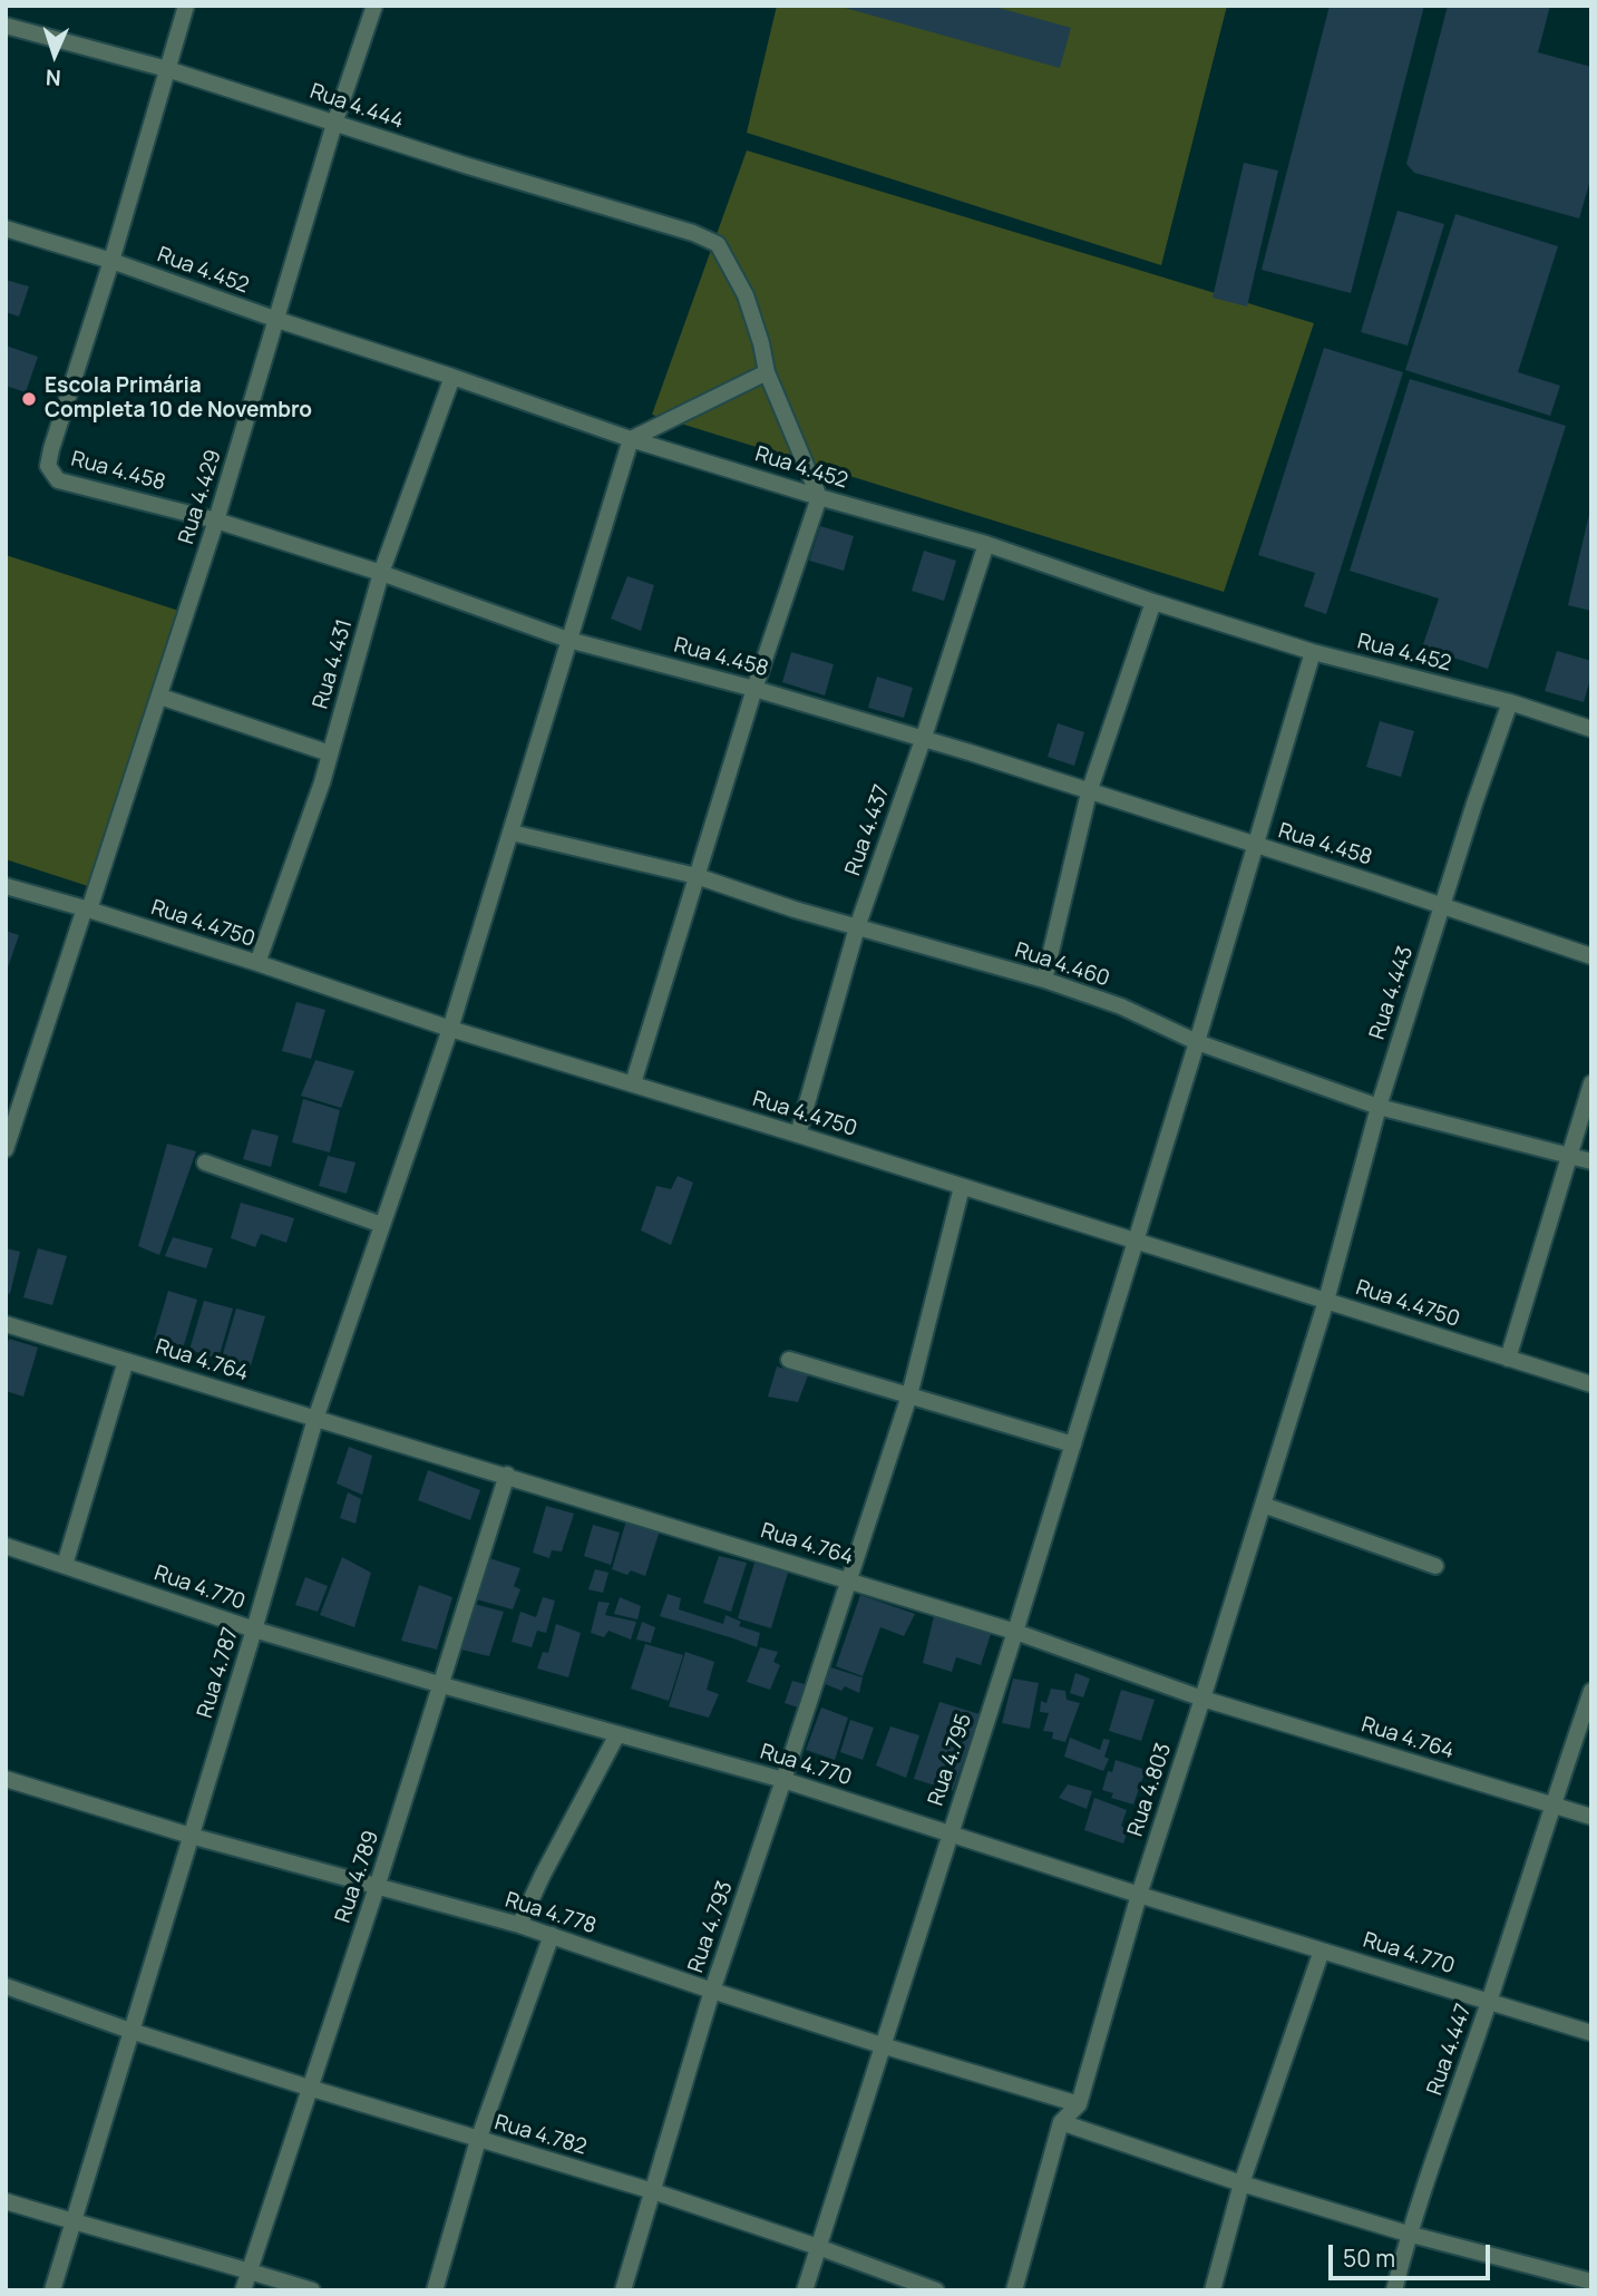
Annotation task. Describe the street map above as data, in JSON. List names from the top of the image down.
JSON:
{
  "streets": {
    "street": [
      "Rua 4.444",
      "Rua 4.452",
      "Rua 4.458",
      "Rua 4.429",
      "Rua 4.431",
      "Rua 4.437",
      "Rua 4.4750",
      "Rua 4.460",
      "Rua 4.443",
      "Rua 4.764",
      "Rua 4.770",
      "Rua 4.787",
      "Rua 4.795",
      "Rua 4.803",
      "Rua 4.789",
      "Rua 4.778",
      "Rua 4.793",
      "Rua 4.447",
      "Rua 4.782"
    ]
  },
  "crossings": [
    ["Rua 4.444", "Rua 4.452"],
    ["Rua 4.444", "Rua 4.429"],
    ["Rua 4.452", "Rua 4.458"],
    ["Rua 4.452", "Rua 4.429"],
    ["Rua 4.452", "Rua 4.431"],
    ["Rua 4.452", "Rua 4.437"],
    ["Rua 4.452", "Rua 4.443"],
    ["Rua 4.452", "Rua 4.787"],
    ["Rua 4.452", "Rua 4.795"],
    ["Rua 4.458", "Rua 4.429"],
    ["Rua 4.458", "Rua 4.431"],
    ["Rua 4.458", "Rua 4.437"],
    ["Rua 4.458", "Rua 4.443"],
    ["Rua 4.458", "Rua 4.787"],
    ["Rua 4.458", "Rua 4.795"],
    ["Rua 4.429", "Rua 4.4750"],
    ["Rua 4.431", "Rua 4.4750"],
    ["Rua 4.437", "Rua 4.4750"],
    ["Rua 4.437", "Rua 4.460"],
    ["Rua 4.4750", "Rua 4.443"],
    ["Rua 4.4750", "Rua 4.787"],
    ["Rua 4.4750", "Rua 4.795"],
    ["Rua 4.4750", "Rua 4.803"],
    ["Rua 4.4750", "Rua 4.793"],
    ["Rua 4.460", "Rua 4.443"],
    ["Rua 4.460", "Rua 4.787"],
    ["Rua 4.460", "Rua 4.795"],
    ["Rua 4.443", "Rua 4.803"],
    ["Rua 4.764", "Rua 4.787"],
    ["Rua 4.764", "Rua 4.795"],
    ["Rua 4.764", "Rua 4.803"],
    ["Rua 4.764", "Rua 4.789"],
    ["Rua 4.764", "Rua 4.793"],
    ["Rua 4.764", "Rua 4.447"],
    ["Rua 4.770", "Rua 4.787"],
    ["Rua 4.770", "Rua 4.795"],
    ["Rua 4.770", "Rua 4.803"],
    ["Rua 4.770", "Rua 4.789"],
    ["Rua 4.770", "Rua 4.793"],
    ["Rua 4.770", "Rua 4.447"],
    ["Rua 4.787", "Rua 4.778"],
    ["Rua 4.787", "Rua 4.782"],
    ["Rua 4.795", "Rua 4.778"],
    ["Rua 4.795", "Rua 4.782"],
    ["Rua 4.803", "Rua 4.778"],
    ["Rua 4.789", "Rua 4.778"],
    ["Rua 4.789", "Rua 4.782"],
    ["Rua 4.778", "Rua 4.793"],
    ["Rua 4.793", "Rua 4.782"]
  ],
  "places": ["Escola Primária Completa 10 de Novembro"],
  "scale_bar": "50 m",
  "north": "bottom"
}
